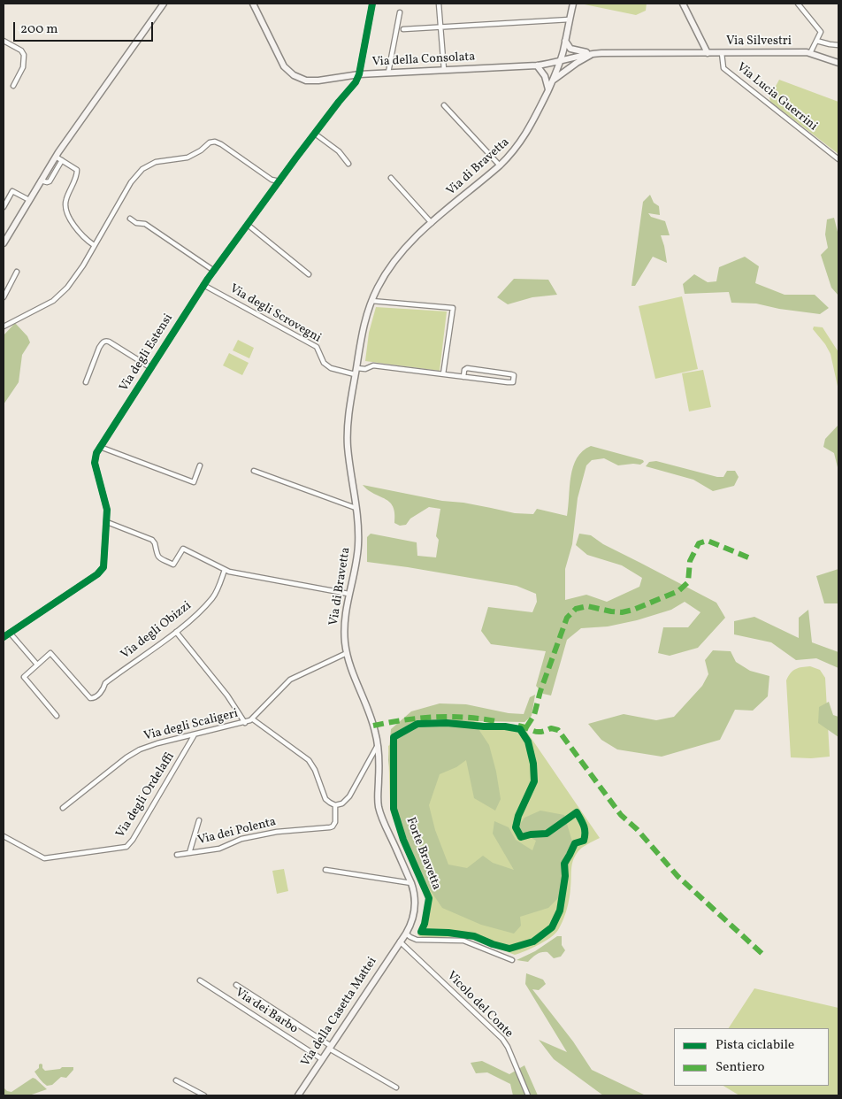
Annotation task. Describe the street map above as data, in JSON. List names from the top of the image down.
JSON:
{
  "streets": {
    "main road": [
      "Via Silvestri",
      "Via della Consolata",
      "Via di Bravetta",
      "Via della Casetta Mattei"
    ],
    "street": [
      "Via Lucia Guerrini",
      "Via degli Scrovegni",
      "Via degli Estensi",
      "Via degli Obizzi",
      "Via degli Scaligeri",
      "Via degli Ordelaffi",
      "Via dei Polenta",
      "Vicolo del Conte",
      "Via dei Barbo"
    ],
    "cycle path": ["Forte Bravetta"]
  },
  "crossings": [
    ["Via Silvestri", "Via Lucia Guerrini"],
    ["Via della Consolata", "Via di Bravetta"],
    ["Via della Consolata", "Via degli Estensi"],
    ["Via di Bravetta", "Via degli Scrovegni"],
    ["Via di Bravetta", "Via degli Scaligeri"],
    ["Via di Bravetta", "Vicolo del Conte"],
    ["Via di Bravetta", "Via della Casetta Mattei"],
    ["Via degli Scrovegni", "Via degli Estensi"],
    ["Via degli Scaligeri", "Via degli Ordelaffi"],
    ["Vicolo del Conte", "Via della Casetta Mattei"],
    ["Via dei Barbo", "Via della Casetta Mattei"]
  ],
  "legend": ["Pista ciclabile", "Sentiero"],
  "scale_bar": "200 m"
}
